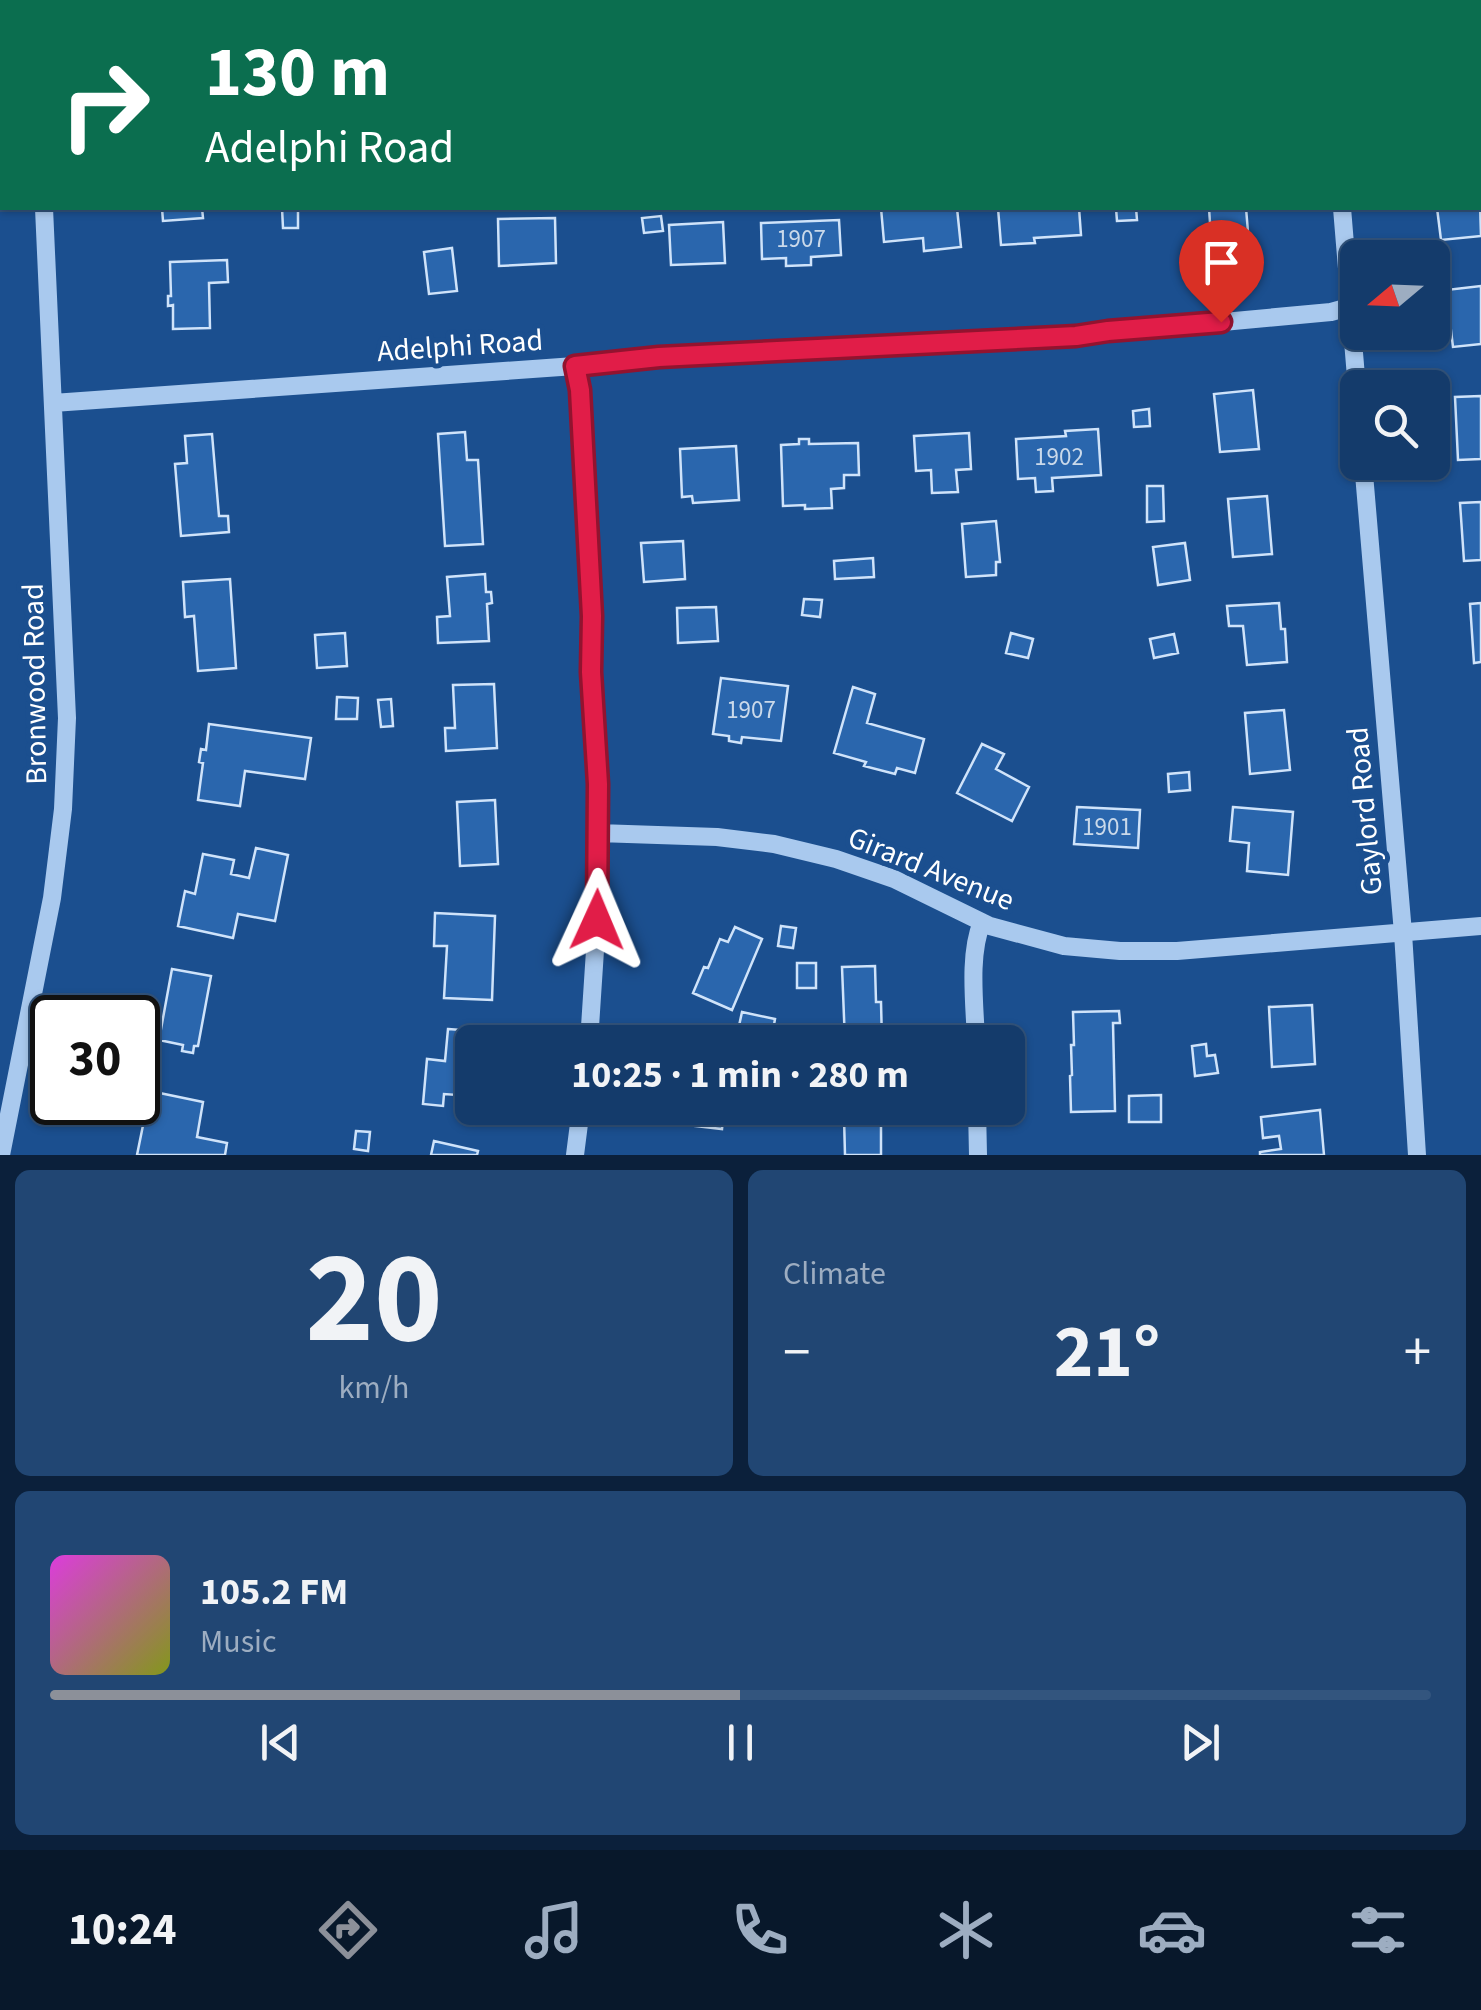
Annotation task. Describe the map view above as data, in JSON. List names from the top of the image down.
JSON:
{
  "streets": {
    "street": [
      "Adelphi Road",
      "Bronwood Road",
      "Gaylord Road",
      "Girard Avenue"
    ]
  },
  "crossings": [
    ["Adelphi Road", "Bronwood Road"],
    ["Gaylord Road", "Girard Avenue"]
  ],
  "house_numbers": [
    "1907",
    "1902",
    "1907",
    "1901"
  ],
  "north": "left",
  "page": {
    "turn": ["130 m", "Adelphi Road"],
    "limit": "30",
    "trip": "10:25 · 1 min · 280 m",
    "tile": [
      ["20", "km/h"],
      "Climate"
    ],
    "heat": ["−", "21°", "+"],
    "song": ["105.2 FM", "Music"],
    "tabs": "10:24"
  }
}
